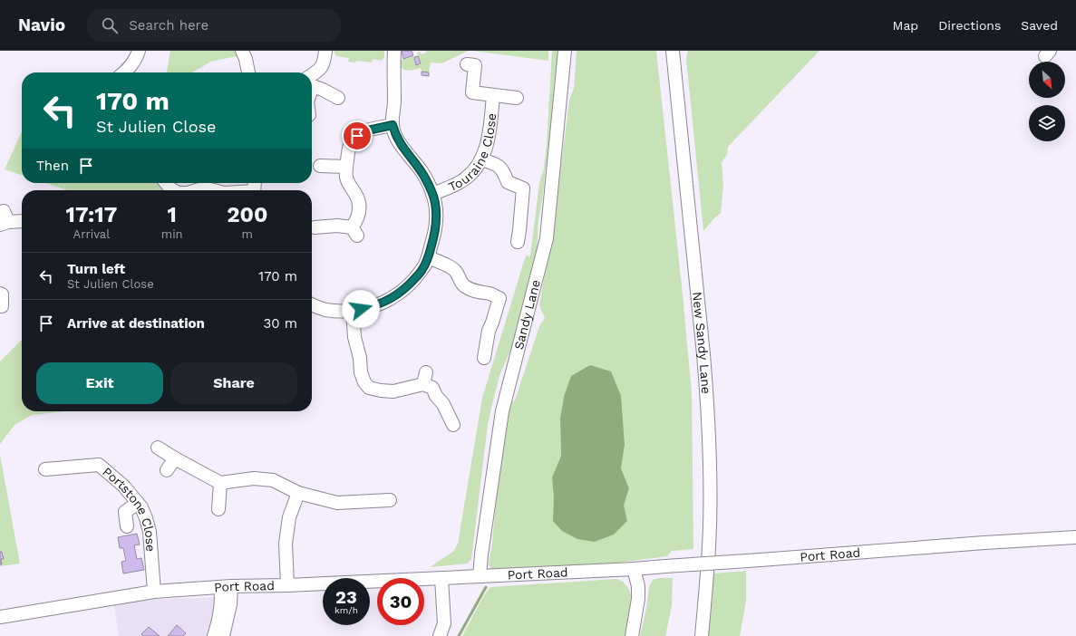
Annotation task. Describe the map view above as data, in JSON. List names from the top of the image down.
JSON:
{
  "streets": {
    "street": [
      "Touraine Close",
      "Sandy Lane",
      "New Sandy Lane",
      "Portstone Close",
      "Port Road"
    ]
  },
  "crossings": [
    ["Sandy Lane", "Port Road"],
    ["Portstone Close", "Port Road"]
  ],
  "north": "bottom right",
  "page": {
    "header": "Navio",
    "search": "Search here",
    "nav": ["Map", "Directions", "Saved"],
    "turn": ["170 m", "St Julien Close"],
    "then": "Then",
    "eta": [
      "17:17",
      "Arrival",
      "1",
      "min",
      "200",
      "m"
    ],
    "list": [
      {
        "name": "Turn left",
        "note": "St Julien Close",
        "value": "170 m"
      },
      {
        "name": "Arrive at destination",
        "value": "30 m"
      }
    ],
    "buttons": ["Exit", "Share"],
    "speed": "23 km/h",
    "limit": "30"
  }
}
